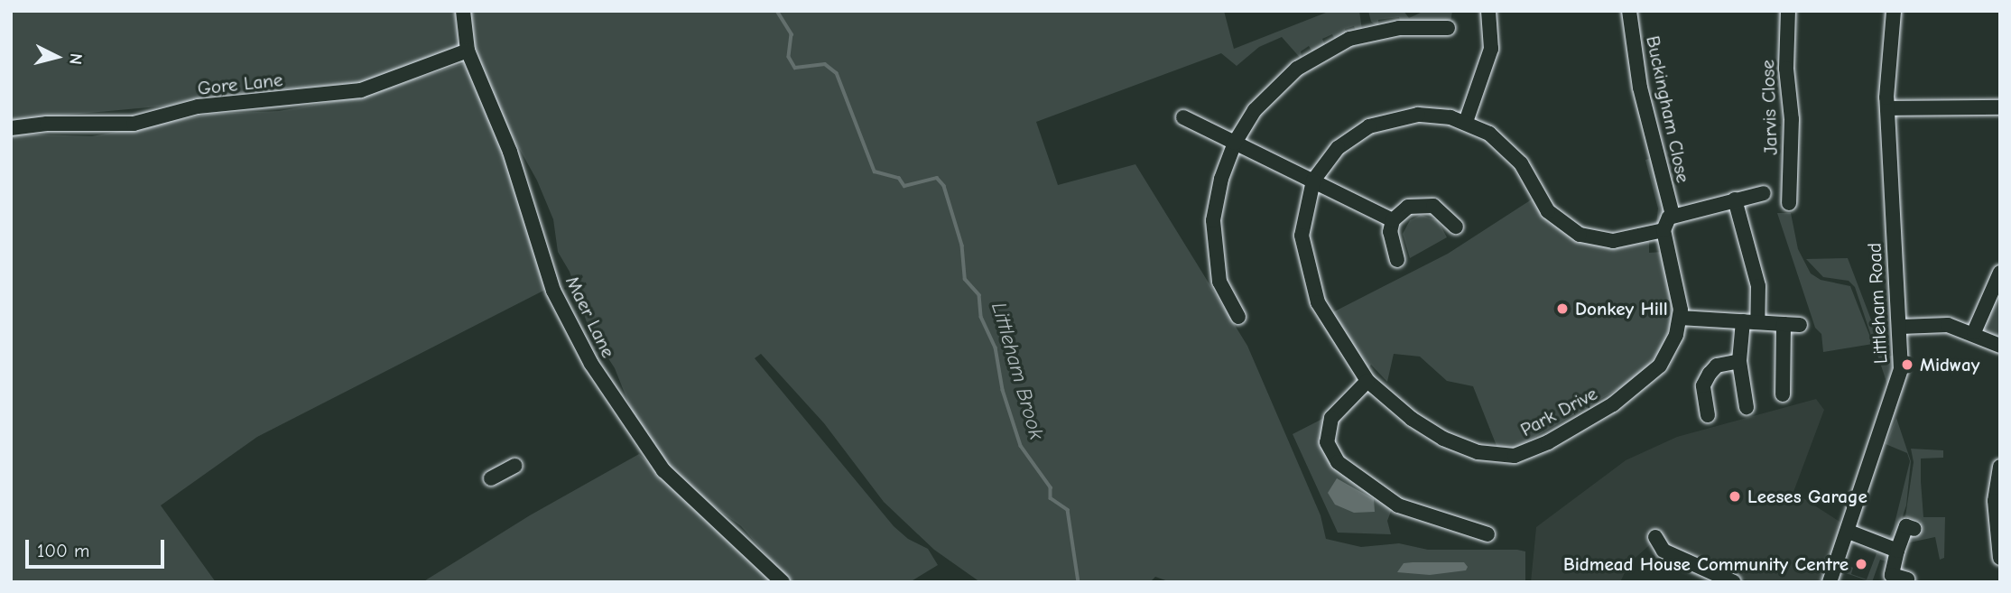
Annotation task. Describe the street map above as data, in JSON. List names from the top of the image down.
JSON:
{
  "streets": {
    "street": [
      "Gore Lane",
      "Jarvis Close",
      "Buckingham Close",
      "Littleham Road",
      "Maer Lane",
      "Park Drive"
    ]
  },
  "crossings": [
    ["Gore Lane", "Maer Lane"]
  ],
  "water": ["Littleham Brook"],
  "places": [
    "Donkey Hill",
    "Midway",
    "Leeses Garage",
    "Bidmead House Community Centre"
  ],
  "scale_bar": "100 m",
  "north": "right"
}
